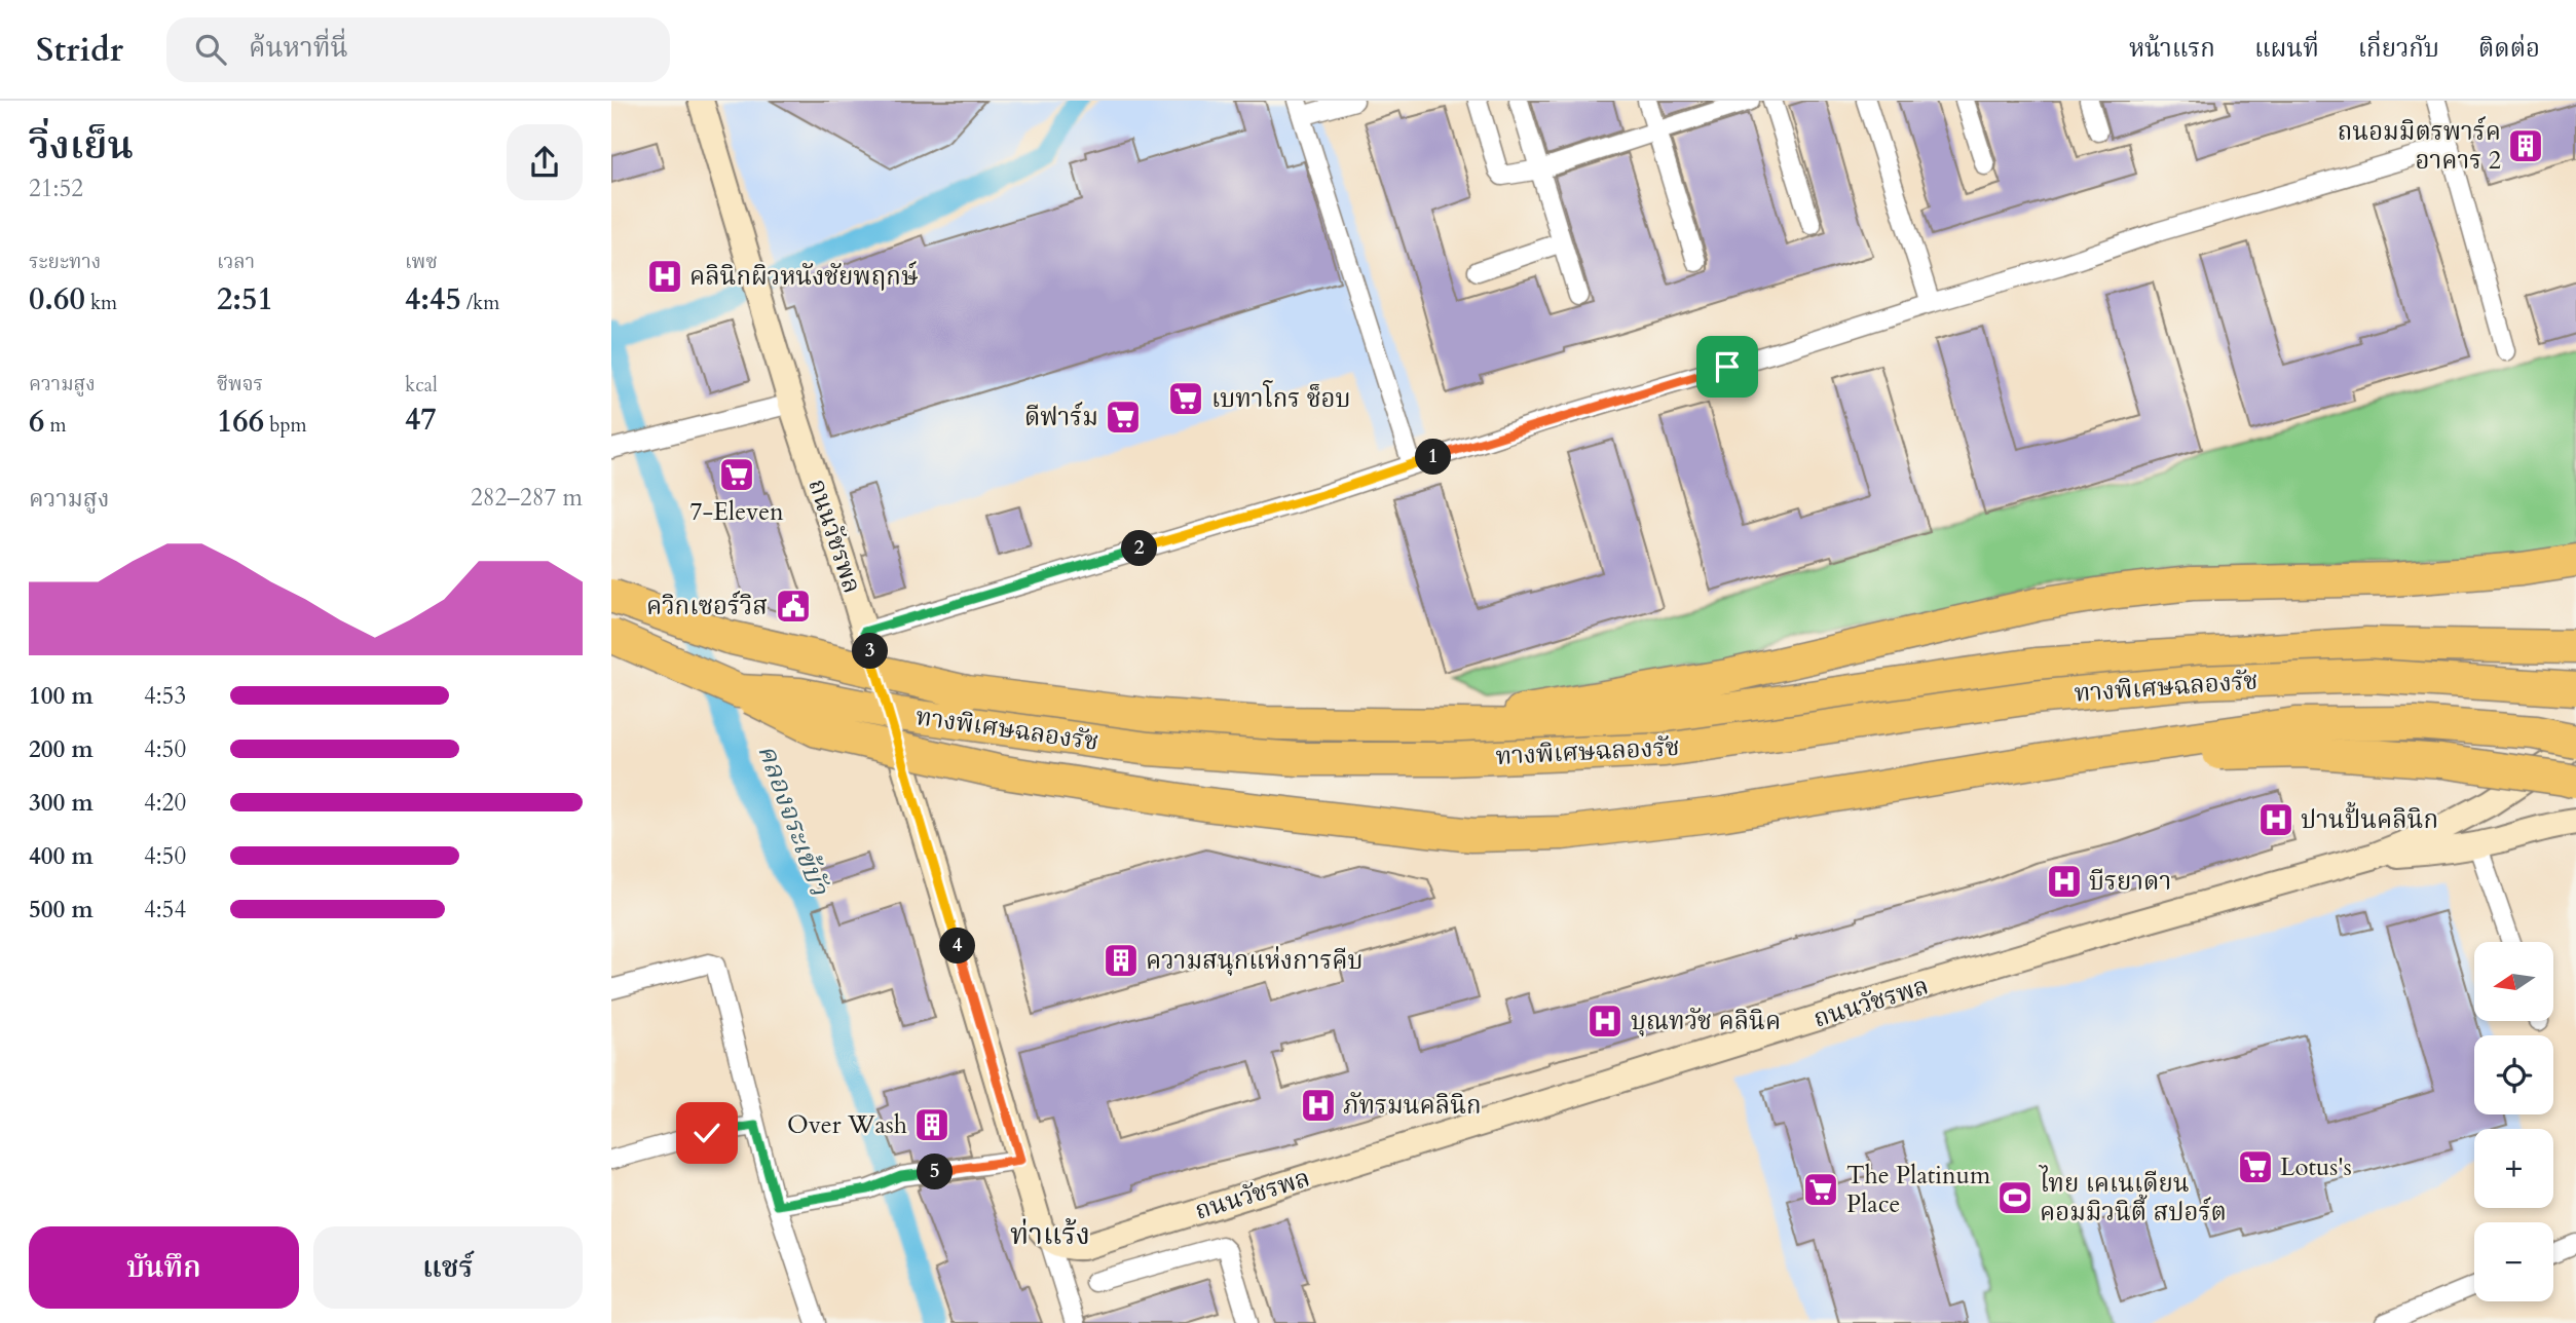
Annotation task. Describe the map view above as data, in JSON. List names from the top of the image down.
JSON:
{
  "streets": {
    "highway": ["ทางพิเศษฉลองรัช"],
    "main road": ["ถนนวัชรพล"]
  },
  "districts": ["ท่าแร้ง"],
  "water": ["คลองจระเข้บัว"],
  "places": {
    "building": ["ถนอมมิตรพาร์ค อาคาร 2", "ความสนุกแห่งการคีบ", "Over Wash"],
    "hospital": [
      "คลินิกผิวหนังชัยพฤกษ์",
      "ปานปั้นคลินิก",
      "บีรยาดา",
      "บุณทวัช คลินิค",
      "ภัทรมนคลินิก"
    ],
    "supermarket": [
      "เบทาโกร ช็อบ",
      "ดีฟาร์ม",
      "7-Eleven",
      "Lotus's",
      "The Platinum Place"
    ],
    "public building": ["ควิกเซอร์วิส"],
    "sports": ["ไทย เคเนเดียน คอมมิวนิตี้ สปอร์ต"]
  },
  "north": "left",
  "page": {
    "header": "Stridr",
    "search": "ค้นหาที่นี่",
    "nav": [
      "หน้าแรก",
      "แผนที่",
      "เกี่ยวกับ",
      "ติดต่อ"
    ],
    "heading": ["วิ่งเย็น", "21:52"],
    "stats": [
      ["ระยะทาง", "0.60 km"],
      ["เวลา", "2:51"],
      ["เพซ", "4:45 /km"],
      ["ความสูง", "6 m"],
      ["ชีพจร", "166 bpm"],
      ["kcal", "47"]
    ],
    "pins": [
      "1",
      "2",
      "3",
      "4",
      "5"
    ],
    "chart": ["ความสูง", "282–287 m"],
    "list": [
      {
        "name": "100 m",
        "note": "4:53"
      },
      {
        "name": "200 m",
        "note": "4:50"
      },
      {
        "name": "300 m",
        "note": "4:20"
      },
      {
        "name": "400 m",
        "note": "4:50"
      },
      {
        "name": "500 m",
        "note": "4:54"
      }
    ],
    "map_buttons": ["+", "−"],
    "buttons": ["บันทึก", "แชร์"]
  }
}
